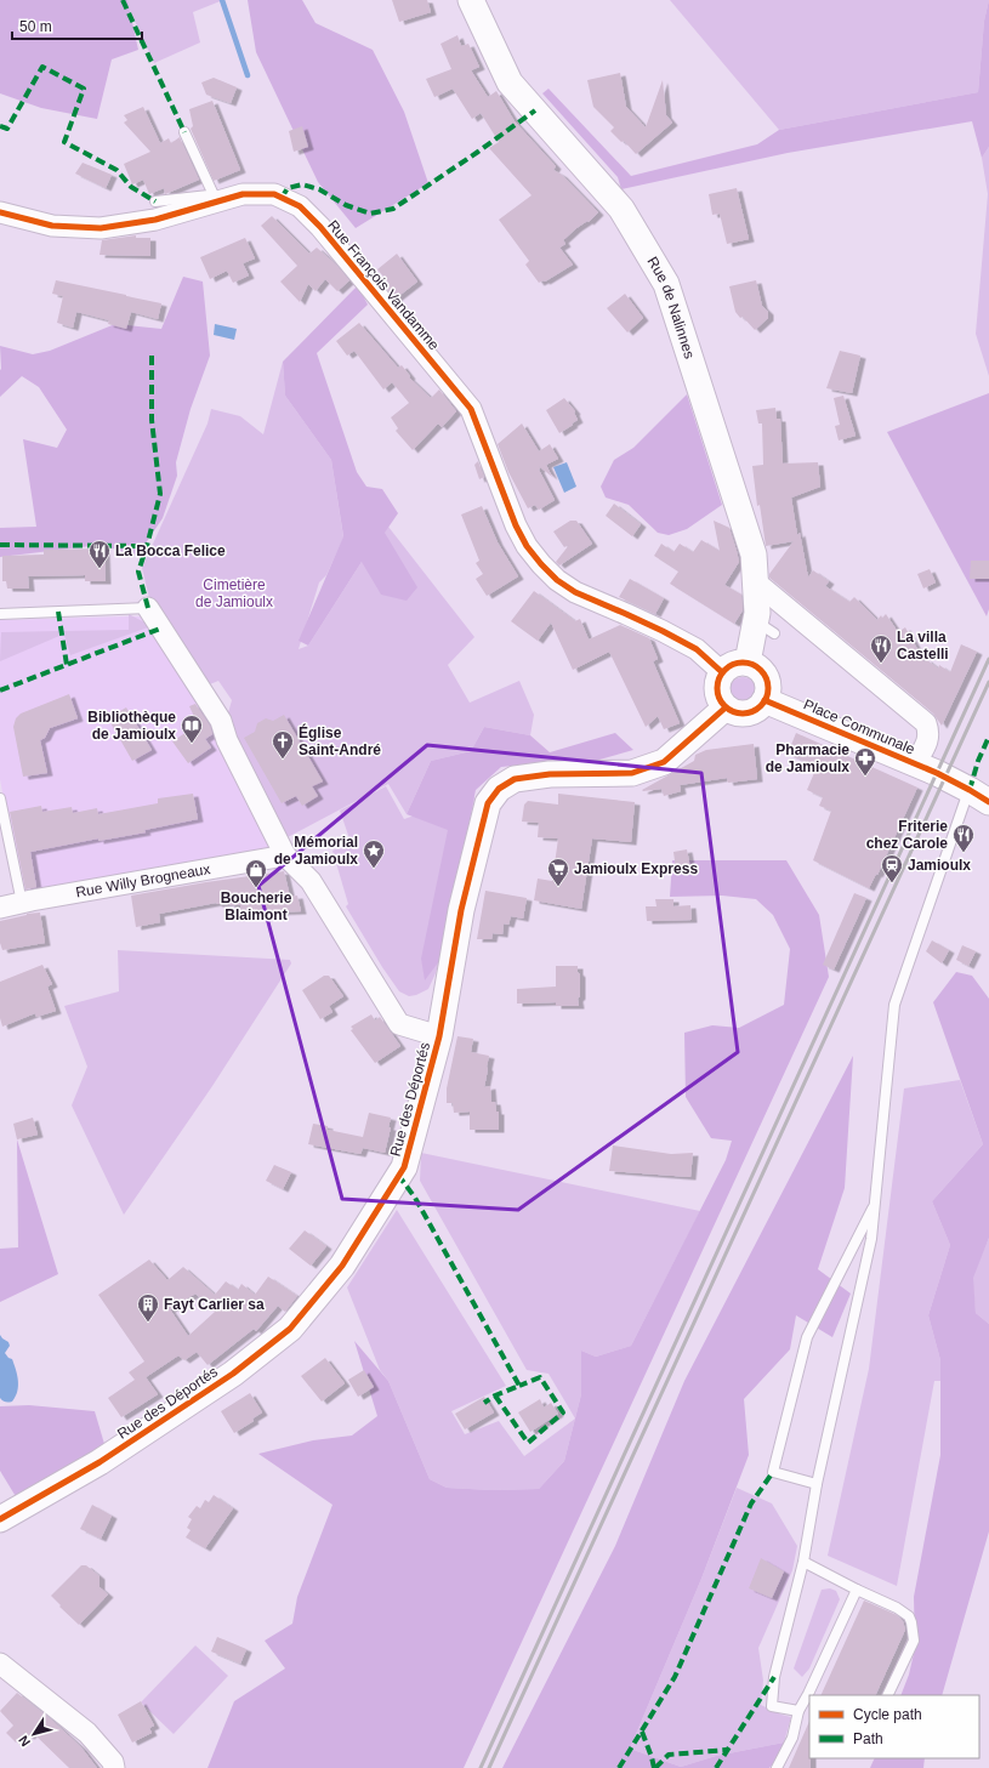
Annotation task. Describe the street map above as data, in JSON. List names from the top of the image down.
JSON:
{
  "streets": {
    "street": [
      "Rue François Vandamme",
      "Rue de Nalinnes",
      "Place Communale",
      "Rue Willy Brogneaux",
      "Rue des Déportés"
    ]
  },
  "crossings": [
    ["Rue François Vandamme", "Rue de Nalinnes"],
    ["Rue François Vandamme", "Place Communale"],
    ["Rue François Vandamme", "Rue des Déportés"],
    ["Rue de Nalinnes", "Place Communale"],
    ["Rue de Nalinnes", "Rue des Déportés"],
    ["Place Communale", "Rue des Déportés"]
  ],
  "parks": ["Cimetière de Jamioulx"],
  "places": {
    "restaurant": ["La Bocca Felice", "La villa Castelli", "Friterie chez Carole"],
    "library": ["Bibliothèque de Jamioulx"],
    "church": ["Église Saint-André"],
    "pharmacy": ["Pharmacie de Jamioulx"],
    "place": ["Mémorial de Jamioulx"],
    "station": ["Jamioulx"],
    "supermarket": ["Jamioulx Express"],
    "shop": ["Boucherie Blaimont"],
    "building": ["Fayt Carlier sa"]
  },
  "legend": ["Cycle path", "Path"],
  "scale_bar": "50 m",
  "north": "bottom left"
}
